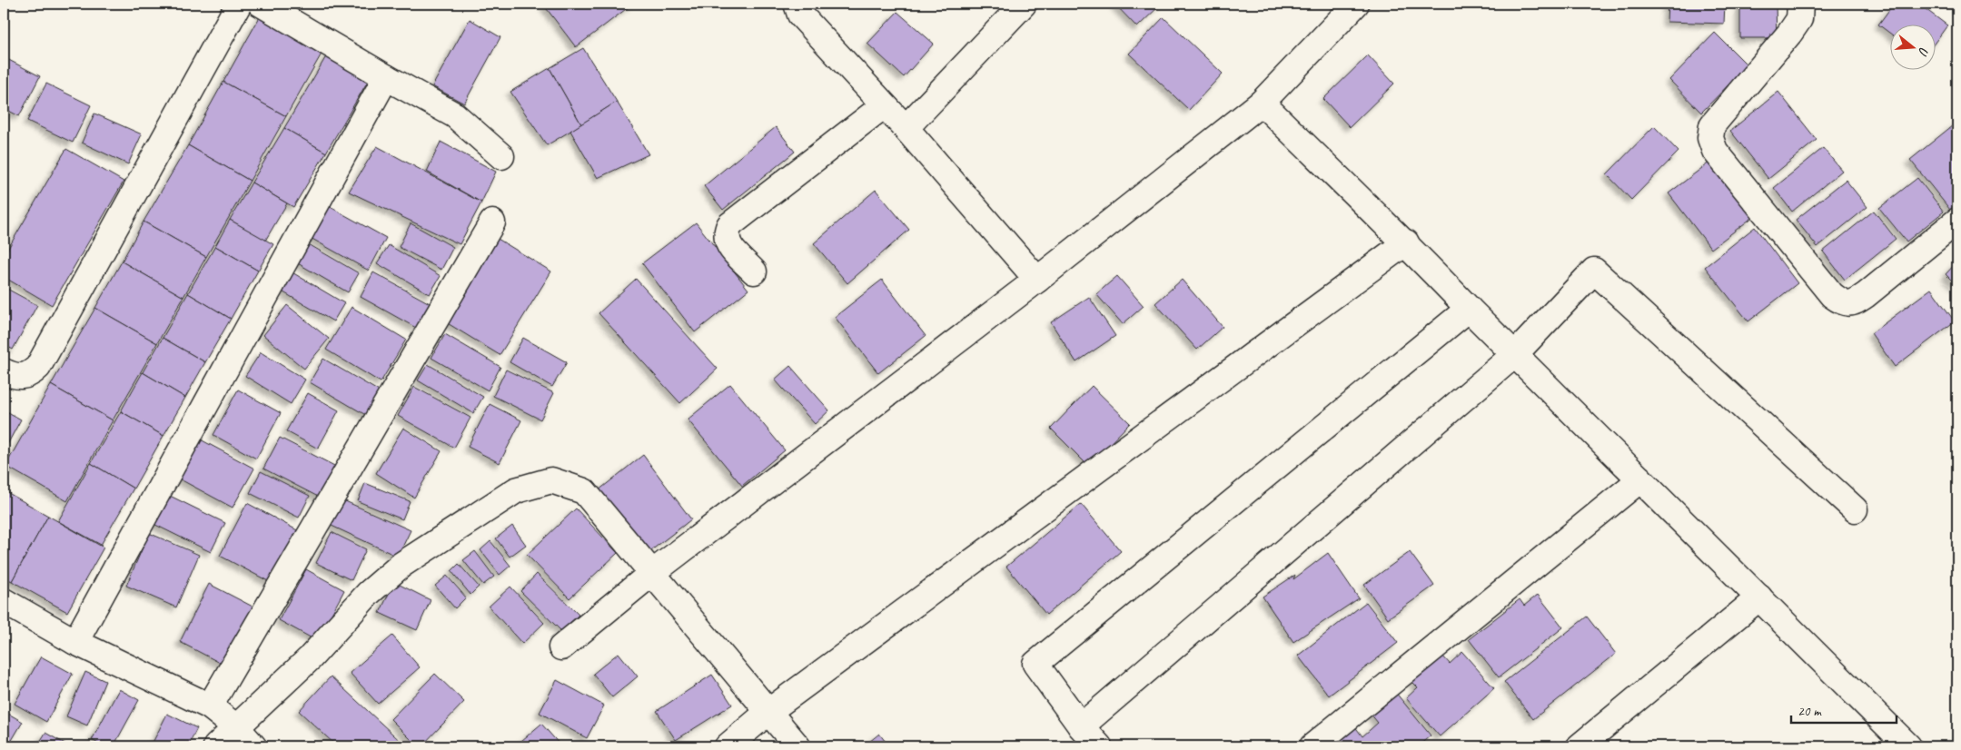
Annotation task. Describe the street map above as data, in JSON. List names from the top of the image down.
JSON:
{
  "scale_bar": "20 m",
  "north": "right"
}
